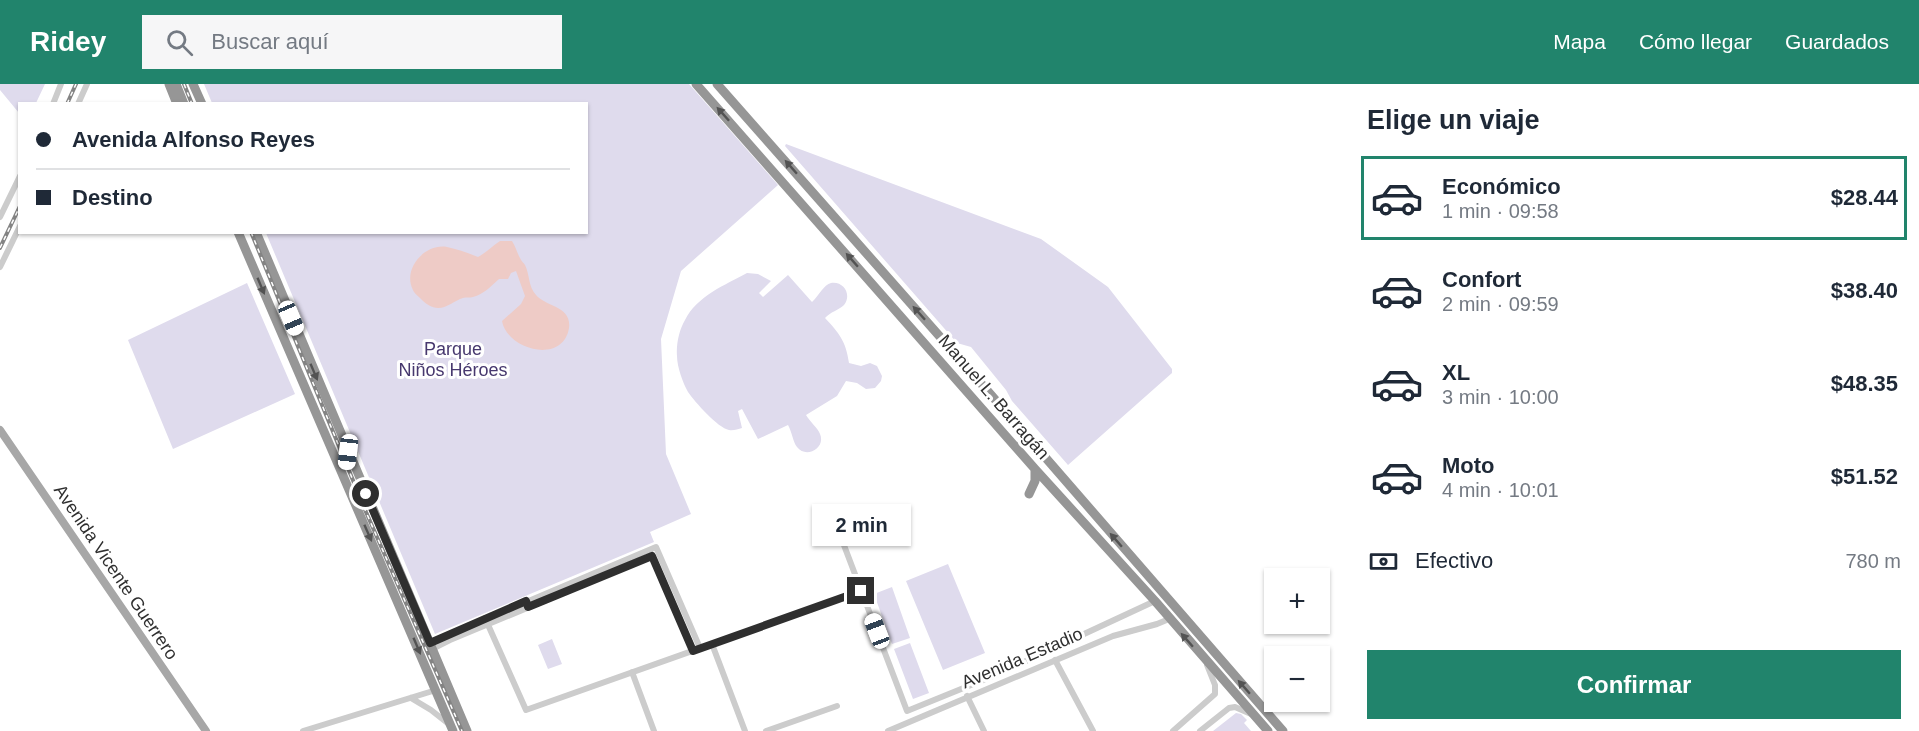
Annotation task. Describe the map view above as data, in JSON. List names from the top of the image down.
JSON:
{
  "streets": {
    "highway": ["Manuel L. Barragán"],
    "main road": ["Avenida Vicente Guerrero"],
    "street": ["Avenida Estadio"]
  },
  "crossings": [
    ["Manuel L. Barragán", "Avenida Estadio"]
  ],
  "parks": ["Parque Niños Héroes"],
  "page": {
    "header": "Ridey",
    "search": "Buscar aquí",
    "nav": ["Mapa", "Cómo llegar", "Guardados"],
    "heading": "Elige un viaje",
    "banner": ["Avenida Alfonso Reyes", "Destino"],
    "list": [
      {
        "name": "Económico",
        "note": "1 min · 09:58",
        "value": "$28.44"
      },
      {
        "name": "Confort",
        "note": "2 min · 09:59",
        "value": "$38.40"
      },
      {
        "name": "XL",
        "note": "3 min · 10:00",
        "value": "$48.35"
      },
      {
        "name": "Moto",
        "note": "4 min · 10:01",
        "value": "$51.52"
      }
    ],
    "bubble": "2 min",
    "pay": ["Efectivo", "780 m"],
    "map_buttons": ["+", "−"],
    "buttons": "Confirmar"
  }
}
